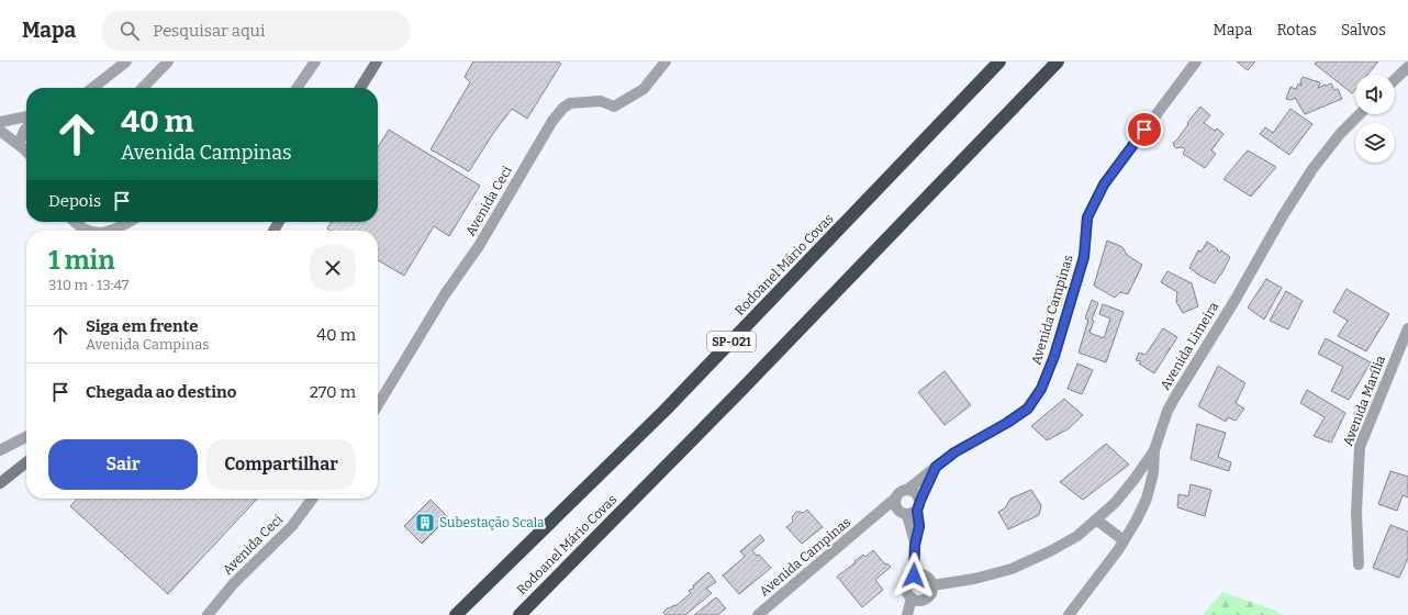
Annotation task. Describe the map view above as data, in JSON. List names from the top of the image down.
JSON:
{
  "streets": {
    "highway": ["Rodoanel Mário Covas", "SP-021"],
    "street": [
      "Avenida Ceci",
      "Avenida Campinas",
      "Avenida Limeira",
      "Avenida Marília"
    ]
  },
  "places": {
    "building": ["Subestação Scala"]
  },
  "page": {
    "header": "Mapa",
    "search": "Pesquisar aqui",
    "nav": ["Mapa", "Rotas", "Salvos"],
    "turn": ["40 m", "Avenida Campinas"],
    "then": "Depois",
    "heading": ["1 min", "310 m · 13:47"],
    "list": [
      {
        "name": "Siga em frente",
        "note": "Avenida Campinas",
        "value": "40 m"
      },
      {
        "name": "Chegada ao destino",
        "value": "270 m"
      }
    ],
    "buttons": ["Sair", "Compartilhar"]
  }
}
